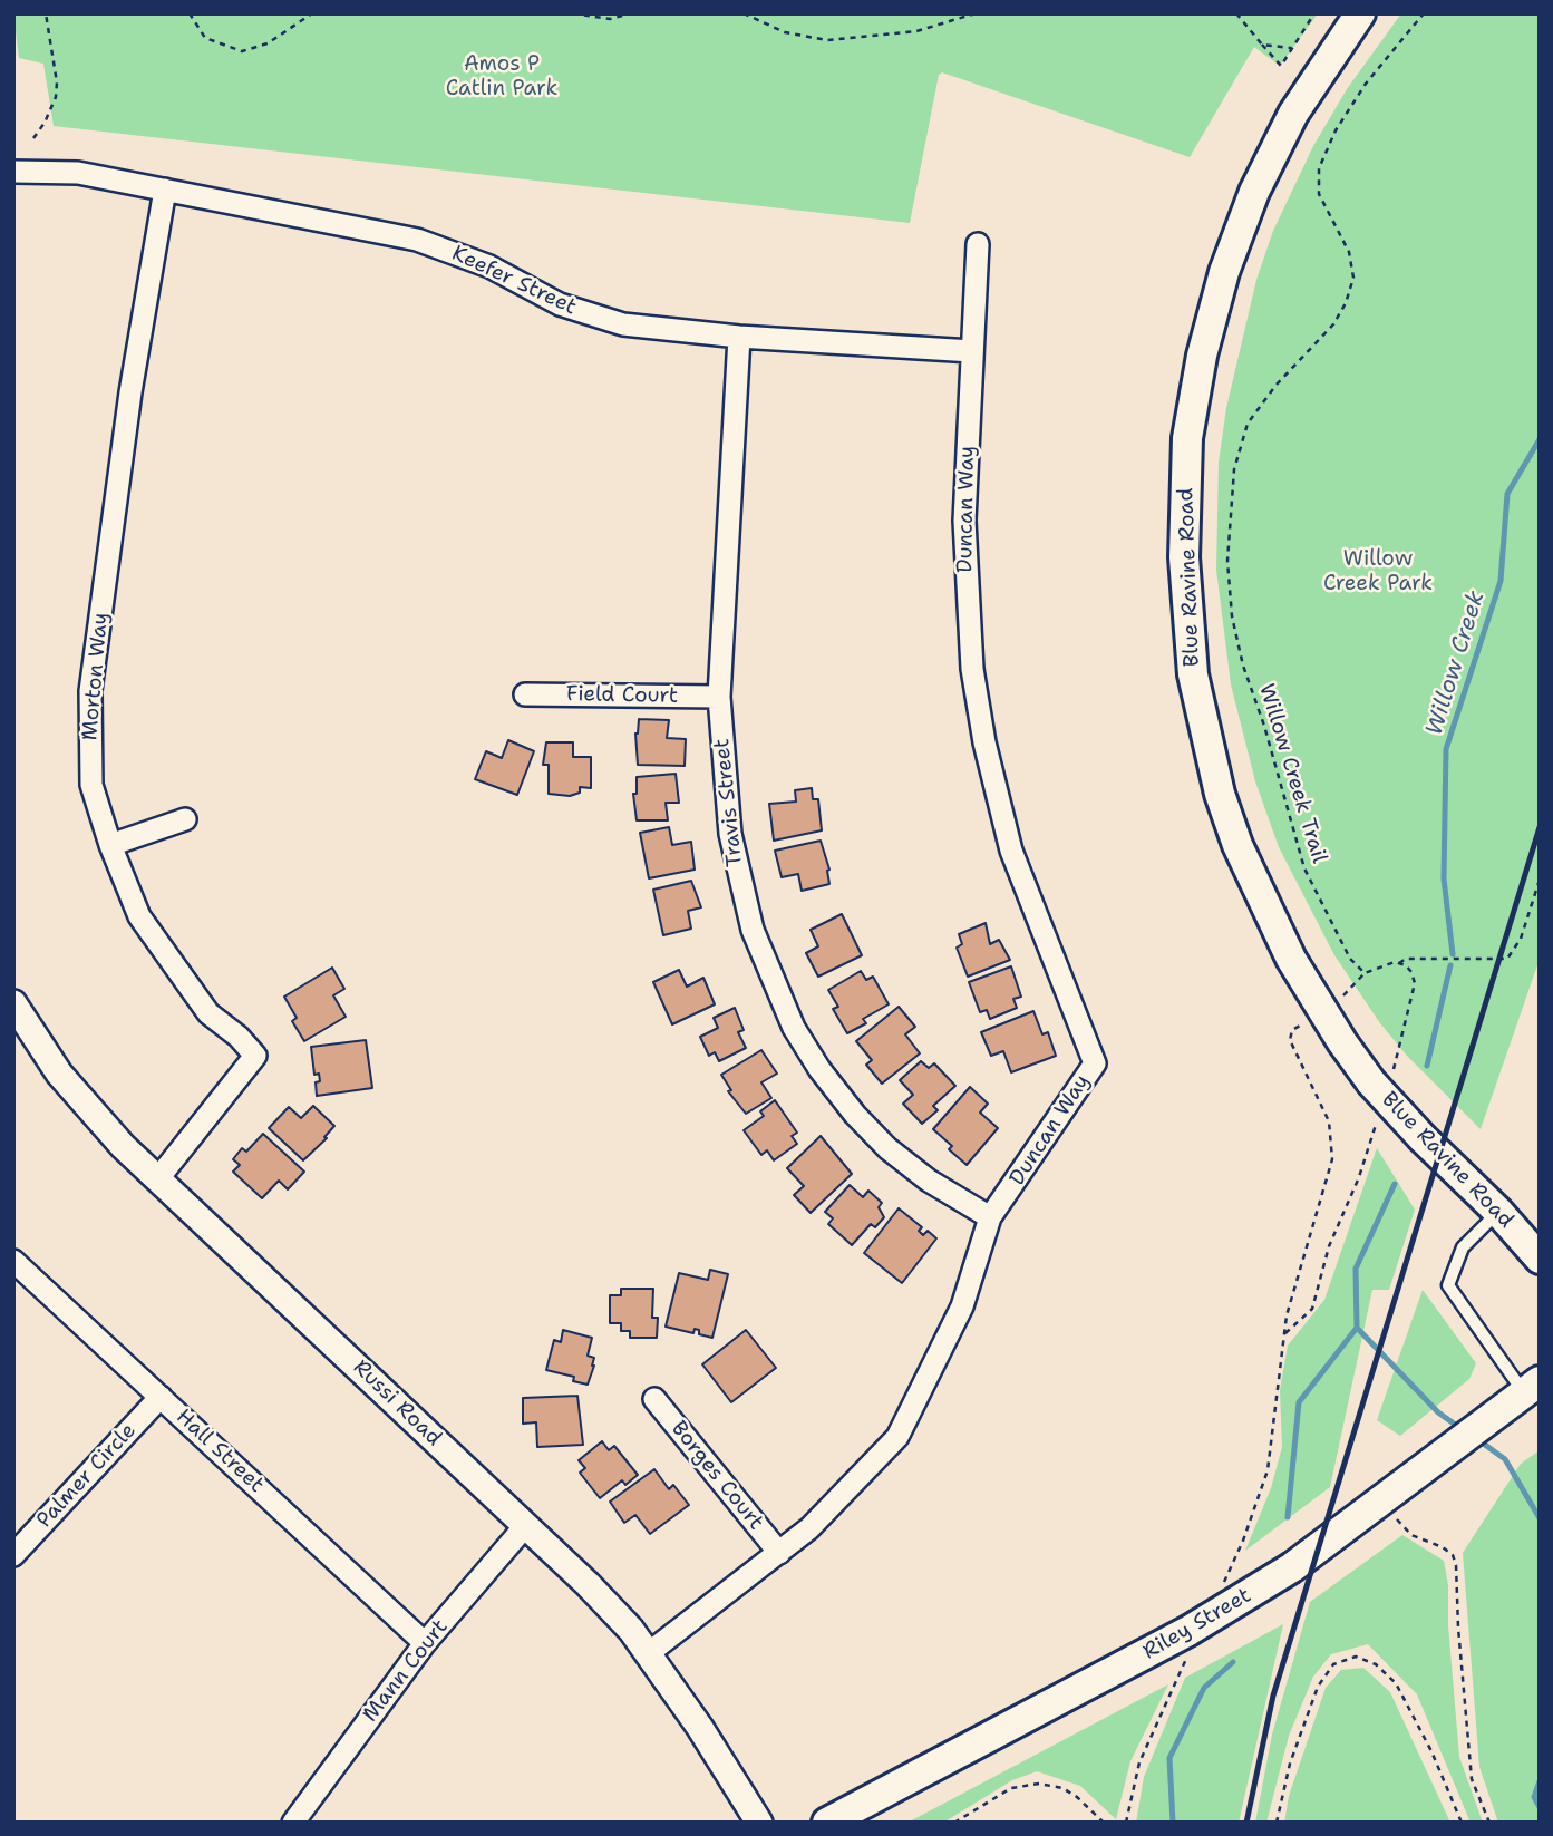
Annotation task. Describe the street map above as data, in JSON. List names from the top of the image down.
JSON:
{
  "streets": {
    "main road": ["Blue Ravine Road", "Riley Street"],
    "street": [
      "Keefer Street",
      "Duncan Way",
      "Morton Way",
      "Field Court",
      "Travis Street",
      "Russi Road",
      "Hall Street",
      "Palmer Circle",
      "Borges Court",
      "Mann Court"
    ],
    "path": ["Willow Creek Trail"]
  },
  "crossings": [
    ["Keefer Street", "Duncan Way"],
    ["Keefer Street", "Morton Way"],
    ["Keefer Street", "Travis Street"],
    ["Duncan Way", "Travis Street"],
    ["Duncan Way", "Russi Road"],
    ["Duncan Way", "Borges Court"],
    ["Morton Way", "Russi Road"],
    ["Field Court", "Travis Street"],
    ["Russi Road", "Mann Court"],
    ["Hall Street", "Palmer Circle"],
    ["Hall Street", "Mann Court"]
  ],
  "water": ["Willow Creek"],
  "parks": ["Amos P Catlin Park", "Willow Creek Park"]
}
